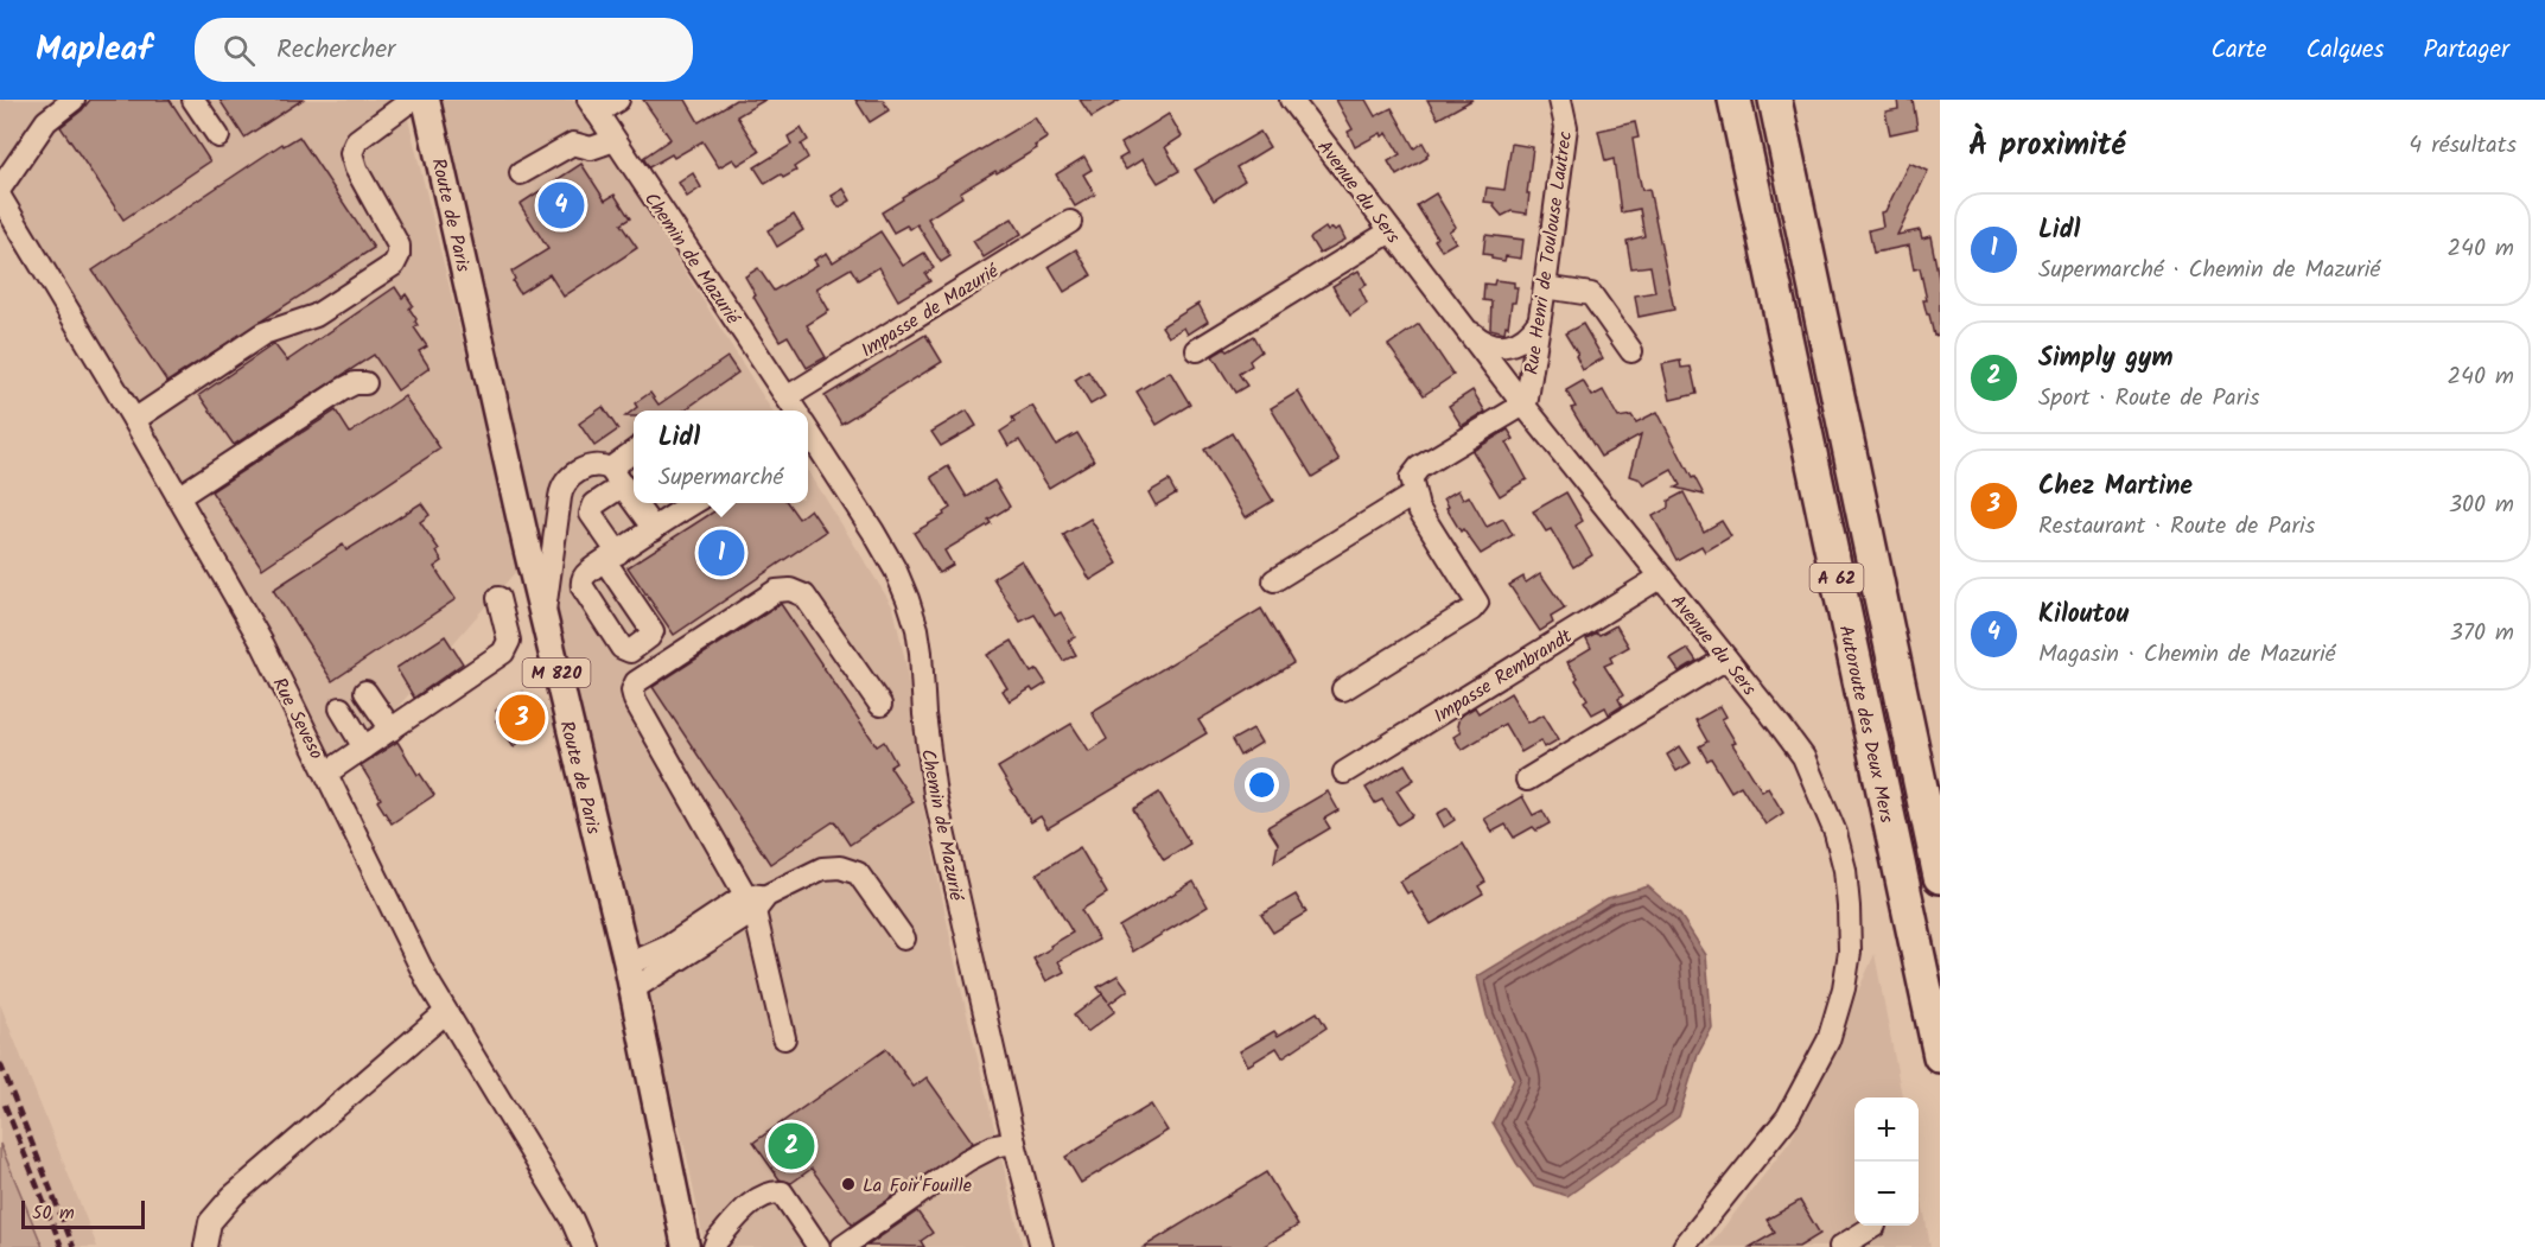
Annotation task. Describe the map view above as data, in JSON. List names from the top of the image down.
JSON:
{
  "streets": {
    "highway": ["A 62", "Autoroute des Deux Mers"],
    "main road": ["Route de Paris", "M 820"],
    "street": [
      "Avenue du Sers",
      "Rue Henri de Toulouse Lautrec",
      "Chemin de Mazurié",
      "Impasse de Mazurié",
      "Impasse Rembrandt",
      "Rue Seveso"
    ]
  },
  "crossings": [
    ["Avenue du Sers", "Rue Henri de Toulouse Lautrec"],
    ["Avenue du Sers", "Impasse Rembrandt"],
    ["Chemin de Mazurié", "Impasse de Mazurié"]
  ],
  "places": ["La Foir'Fouille"],
  "scale_bar": "50 m",
  "page": {
    "header": "Mapleaf",
    "search": "Rechercher",
    "nav": ["Carte", "Calques", "Partager"],
    "heading": ["À proximité", "4 résultats"],
    "pins": [
      "4",
      "1",
      "3",
      "2"
    ],
    "list": [
      {
        "mark": "1",
        "name": "Lidl",
        "note": "Supermarché · Chemin de Mazurié",
        "value": "240 m"
      },
      {
        "mark": "2",
        "name": "Simply gym",
        "note": "Sport · Route de Paris",
        "value": "240 m"
      },
      {
        "mark": "3",
        "name": "Chez Martine",
        "note": "Restaurant · Route de Paris",
        "value": "300 m"
      },
      {
        "mark": "4",
        "name": "Kiloutou",
        "note": "Magasin · Chemin de Mazurié",
        "value": "370 m"
      }
    ],
    "popup": ["Lidl", "Supermarché"],
    "map_buttons": ["+", "−"],
    "scale": "50 m"
  }
}
